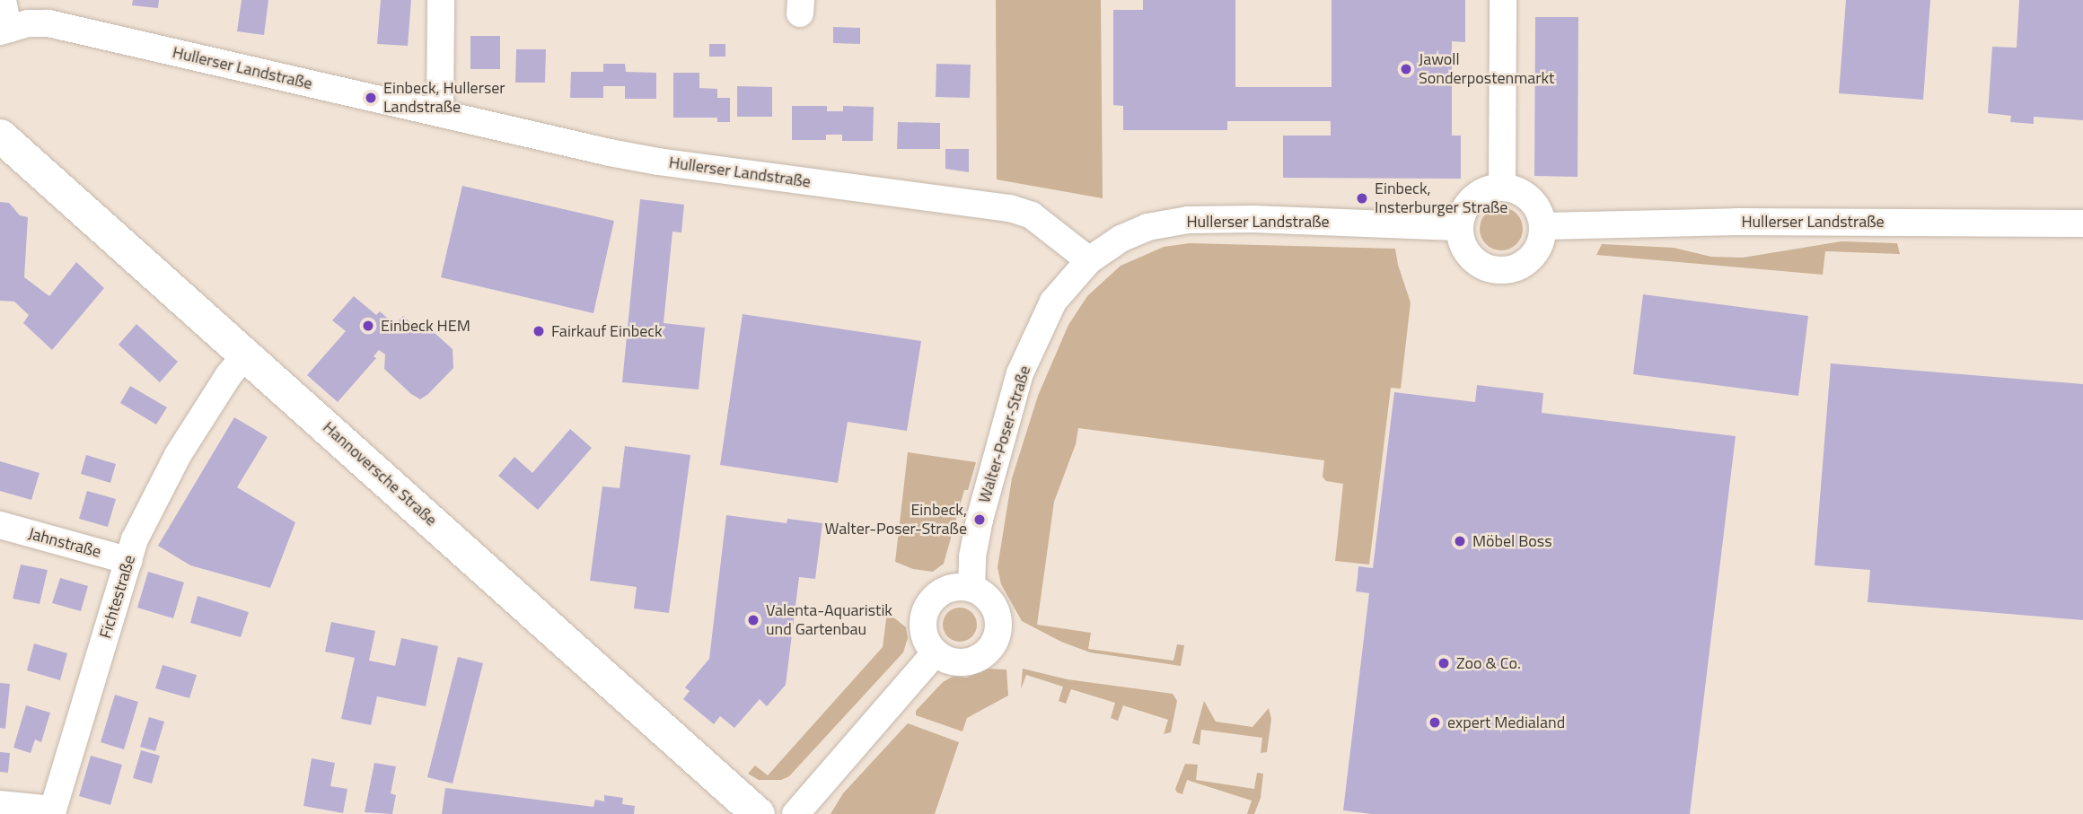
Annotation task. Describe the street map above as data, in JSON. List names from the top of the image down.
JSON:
{
  "streets": {
    "main road": ["Hannoversche Straße"],
    "street": [
      "Hullerser Landstraße",
      "Walter-Poser-Straße",
      "Jahnstraße",
      "Fichtestraße"
    ]
  },
  "crossings": [
    ["Hullerser Landstraße", "Walter-Poser-Straße"],
    ["Hannoversche Straße", "Fichtestraße"],
    ["Jahnstraße", "Fichtestraße"]
  ],
  "places": [
    "Jawoll Sonderpostenmarkt",
    "Einbeck, Hullerser Landstraße",
    "Einbeck, Insterburger Straße",
    "Einbeck HEM",
    "Fairkauf Einbeck",
    "Einbeck, Walter-Poser-Straße",
    "Möbel Boss",
    "Valenta-Aquaristik und Gartenbau",
    "Zoo & Co.",
    "expert Medialand"
  ]
}
